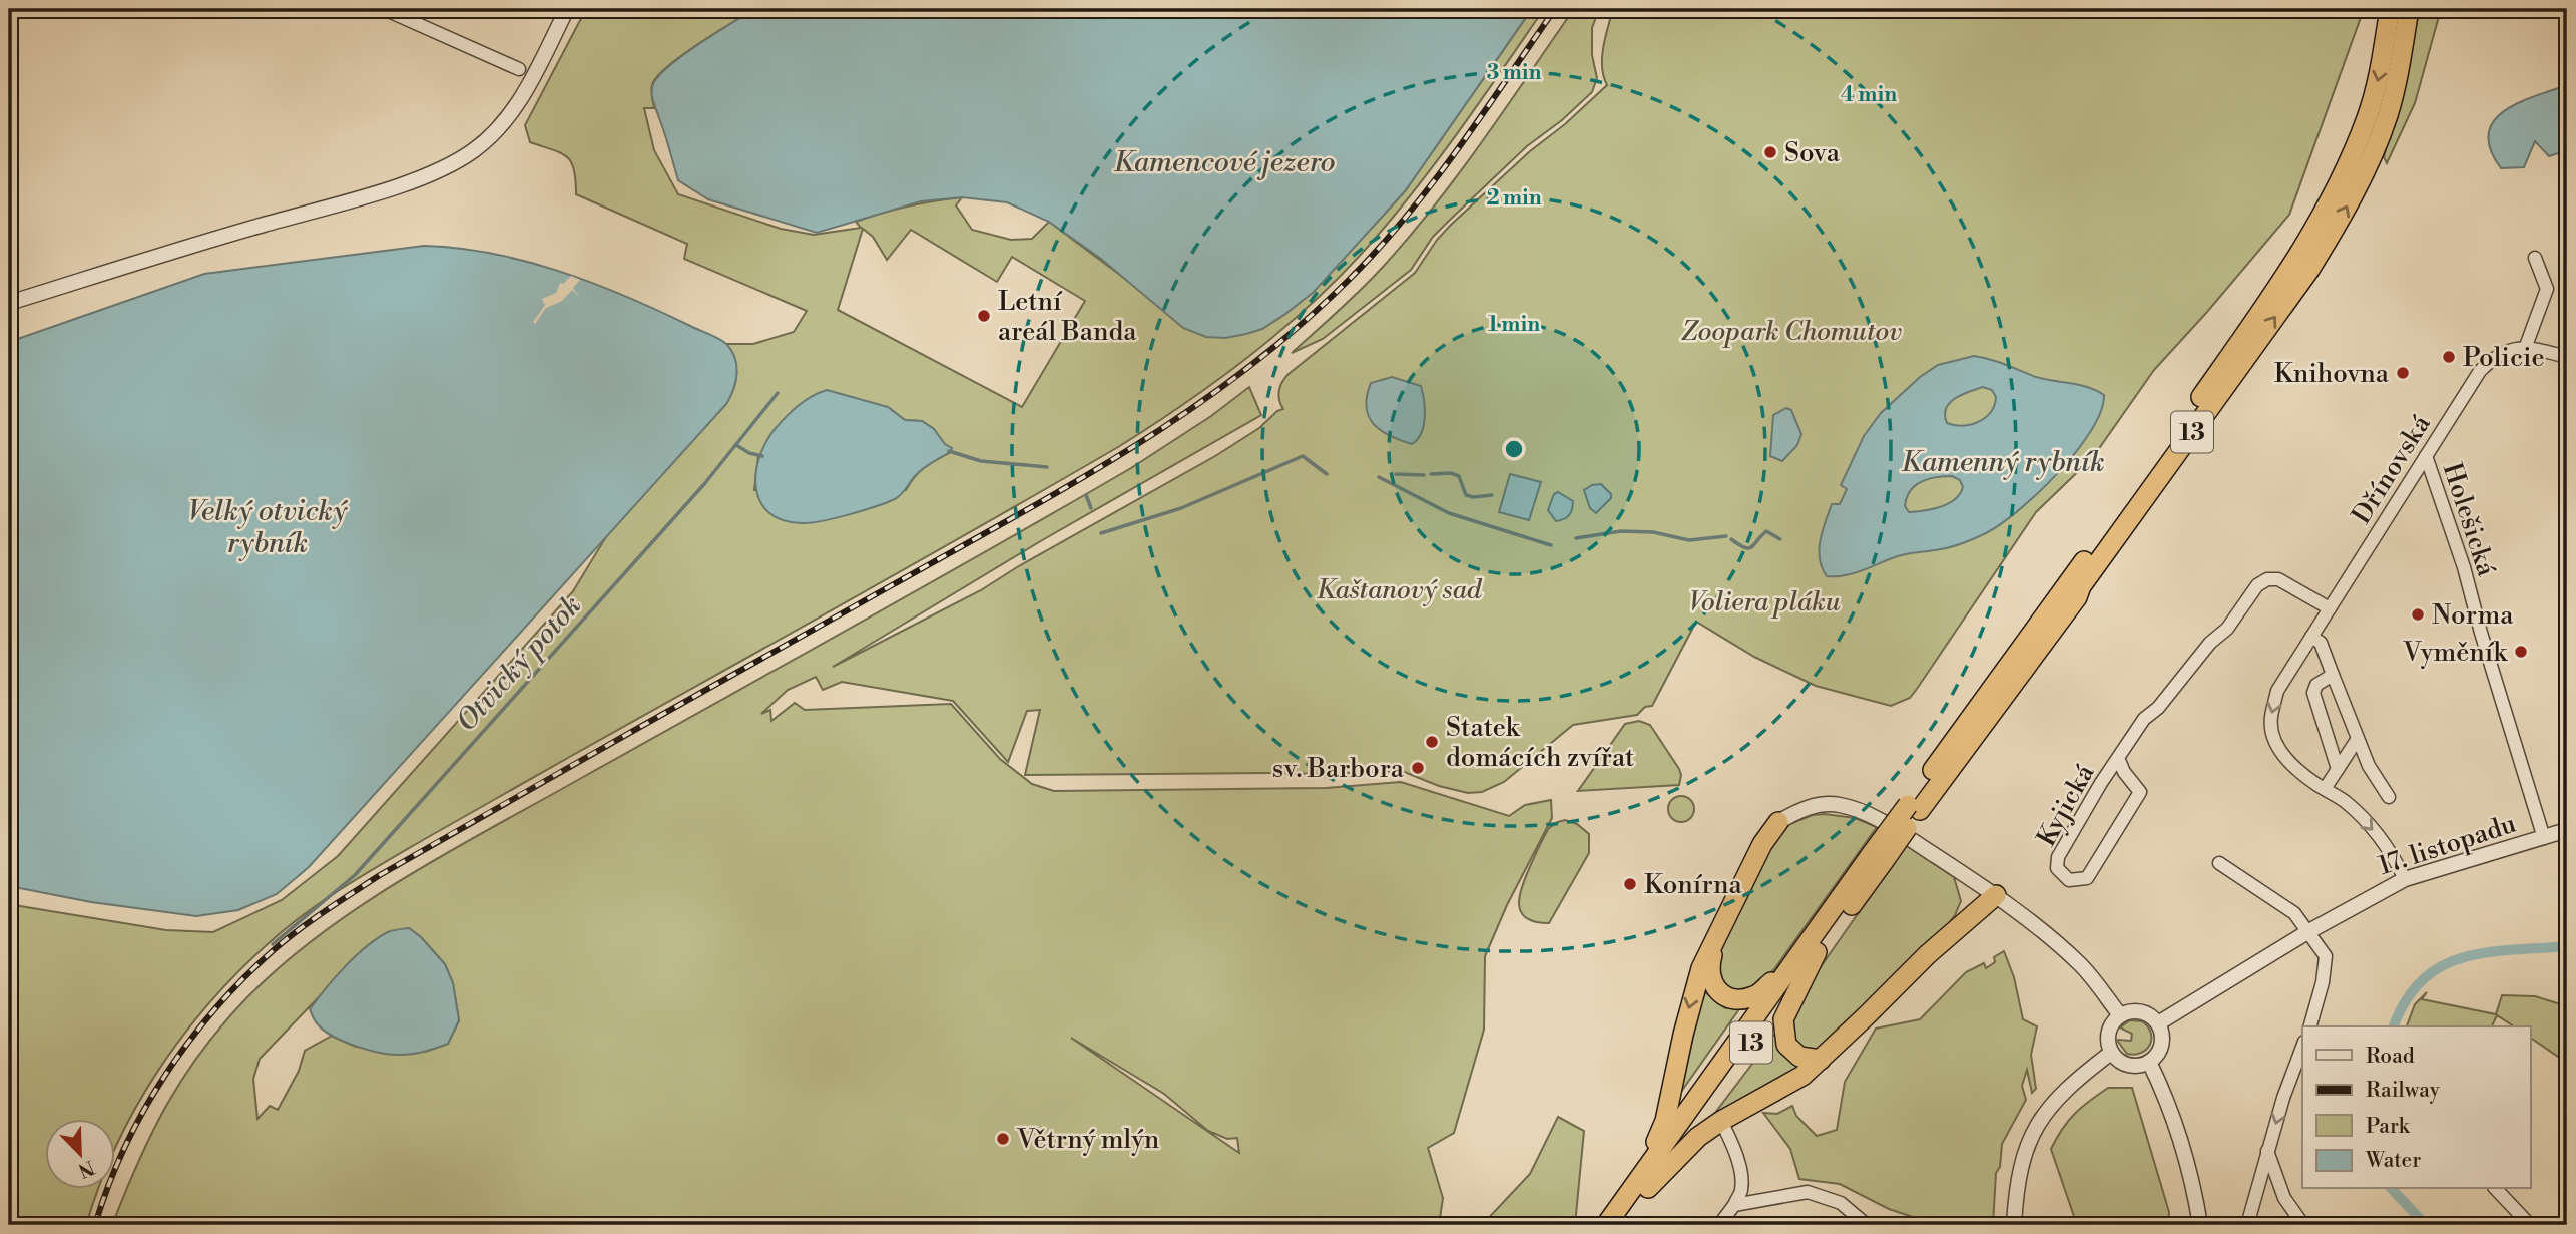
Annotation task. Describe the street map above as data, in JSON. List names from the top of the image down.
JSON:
{
  "streets": {
    "highway": ["13"],
    "street": [
      "Dřínovská",
      "Holešická",
      "Kyjická",
      "17. listopadu"
    ]
  },
  "crossings": [
    ["Dřínovská", "Holešická"],
    ["Dřínovská", "Kyjická"],
    ["Dřínovská", "17. listopadu"],
    ["Holešická", "17. listopadu"]
  ],
  "water": [
    "Kamencové jezero",
    "Kamenný rybník",
    "Velký otvický rybník",
    "Otvický potok"
  ],
  "parks": ["Zoopark Chomutov", "Kaštanový sad", "Voliera pláku"],
  "places": [
    "Sova",
    "Letní areál Banda",
    "Policie",
    "Knihovna",
    "Norma",
    "Vyměník",
    "Statek domácích zvířat",
    "sv. Barbora",
    "Konírna",
    "Větrný mlýn"
  ],
  "legend": [
    "Road",
    "Railway",
    "Park",
    "Water"
  ],
  "north": "bottom right",
  "rings": [
    "3 min",
    "4 min",
    "2 min",
    "1 min"
  ]
}
